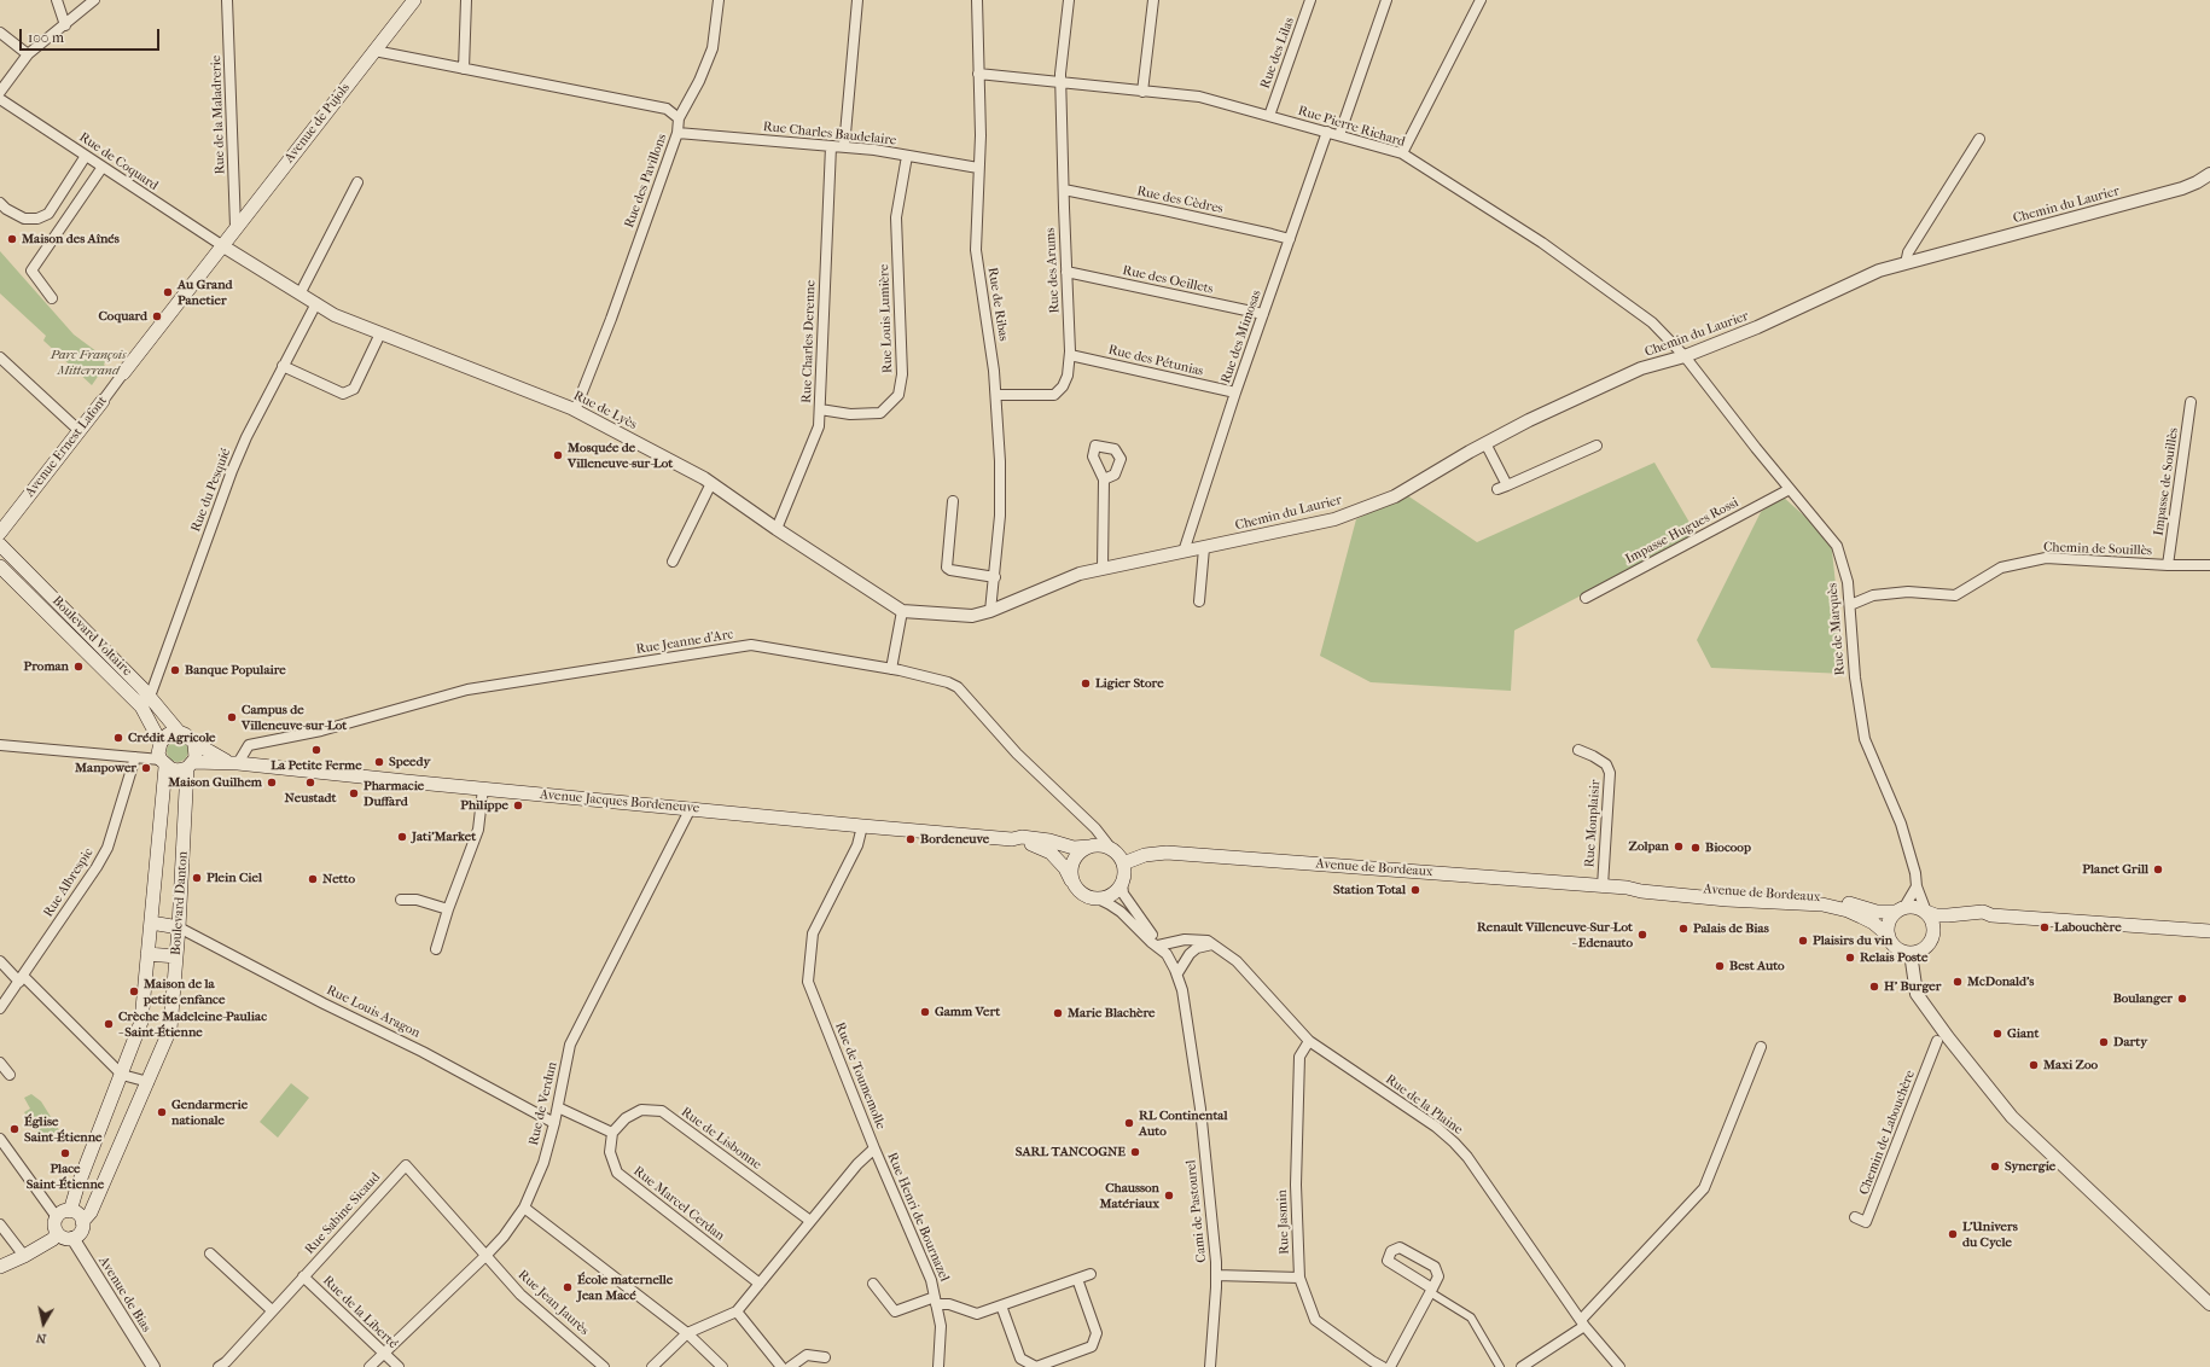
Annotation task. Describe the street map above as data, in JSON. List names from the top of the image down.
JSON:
{
  "streets": {
    "main road": [
      "Avenue de Pujols",
      "Avenue Ernest Lafont",
      "Boulevard Voltaire",
      "Avenue Jacques Bordeneuve",
      "Avenue de Bordeaux",
      "Boulevard Danton"
    ],
    "street": [
      "Rue des Lilas",
      "Rue de la Maladrerie",
      "Rue Pierre Richard",
      "Rue Charles Baudelaire",
      "Rue de Coquard",
      "Rue des Pavillons",
      "Rue des Cèdres",
      "Chemin du Laurier",
      "Rue des Arums",
      "Rue des Oeillets",
      "Rue de Ribas",
      "Rue Louis Lumière",
      "Rue des Mimosas",
      "Rue Charles Derenne",
      "Rue des Pétunias",
      "Rue de Lyès",
      "Impasse de Souillès",
      "Rue du Pesquié",
      "Impasse Hugues Rossi",
      "Chemin de Souillès",
      "Rue de Marquès",
      "Rue Jeanne d'Arc",
      "Rue Monplaisir",
      "Rue Albrespic",
      "Rue Louis Aragon",
      "Rue de Toumemolle",
      "Rue de Verdun",
      "Rue de la Plaine",
      "Chemin de Labouchère",
      "Rue de Lisbonne",
      "Rue Marcel Cerdan",
      "Cami de Pastourel",
      "Rue Sabine Sicaud",
      "Rue Henri de Bournazel",
      "Rue Jasmin",
      "Avenue de Bias",
      "Rue Jean Jaurès",
      "Rue de la Liberté"
    ]
  },
  "crossings": [
    ["Rue des Lilas", "Rue Pierre Richard"],
    ["Rue de la Maladrerie", "Avenue de Pujols"],
    ["Avenue de Pujols", "Rue de Coquard"],
    ["Avenue de Pujols", "Rue de Lyès"],
    ["Avenue de Pujols", "Avenue Ernest Lafont"],
    ["Rue Pierre Richard", "Chemin du Laurier"],
    ["Rue Pierre Richard", "Rue des Arums"],
    ["Rue Pierre Richard", "Rue de Ribas"],
    ["Rue Pierre Richard", "Rue des Mimosas"],
    ["Rue Pierre Richard", "Rue de Marquès"],
    ["Rue Charles Baudelaire", "Rue des Pavillons"],
    ["Rue Charles Baudelaire", "Rue de Ribas"],
    ["Rue Charles Baudelaire", "Rue Louis Lumière"],
    ["Rue Charles Baudelaire", "Rue Charles Derenne"],
    ["Rue de Coquard", "Rue de Lyès"],
    ["Rue de Coquard", "Avenue Ernest Lafont"],
    ["Rue des Pavillons", "Rue de Lyès"],
    ["Rue des Cèdres", "Rue des Arums"],
    ["Rue des Cèdres", "Rue des Mimosas"],
    ["Chemin du Laurier", "Rue de Ribas"],
    ["Chemin du Laurier", "Rue des Mimosas"],
    ["Chemin du Laurier", "Rue de Lyès"],
    ["Chemin du Laurier", "Rue de Marquès"],
    ["Rue des Arums", "Rue des Oeillets"],
    ["Rue des Arums", "Rue de Ribas"],
    ["Rue des Arums", "Rue des Pétunias"],
    ["Rue des Oeillets", "Rue des Mimosas"],
    ["Rue Louis Lumière", "Rue Charles Derenne"],
    ["Rue des Mimosas", "Rue des Pétunias"],
    ["Rue Charles Derenne", "Rue de Lyès"],
    ["Rue de Lyès", "Avenue Ernest Lafont"],
    ["Rue de Lyès", "Rue du Pesquié"],
    ["Impasse de Souillès", "Chemin de Souillès"],
    ["Rue du Pesquié", "Boulevard Voltaire"],
    ["Impasse Hugues Rossi", "Rue de Marquès"],
    ["Chemin de Souillès", "Rue de Marquès"],
    ["Rue de Marquès", "Avenue de Bordeaux"],
    ["Boulevard Voltaire", "Avenue Jacques Bordeneuve"],
    ["Boulevard Voltaire", "Boulevard Danton"],
    ["Rue Jeanne d'Arc", "Avenue Jacques Bordeneuve"],
    ["Rue Jeanne d'Arc", "Avenue de Bordeaux"],
    ["Rue Jeanne d'Arc", "Cami de Pastourel"],
    ["Avenue Jacques Bordeneuve", "Avenue de Bordeaux"],
    ["Avenue Jacques Bordeneuve", "Boulevard Danton"],
    ["Avenue Jacques Bordeneuve", "Rue de Toumemolle"],
    ["Avenue Jacques Bordeneuve", "Rue de Verdun"],
    ["Avenue Jacques Bordeneuve", "Cami de Pastourel"],
    ["Rue Monplaisir", "Avenue de Bordeaux"],
    ["Avenue de Bordeaux", "Cami de Pastourel"],
    ["Boulevard Danton", "Rue Louis Aragon"],
    ["Boulevard Danton", "Avenue de Bias"],
    ["Rue Louis Aragon", "Rue de Verdun"],
    ["Rue de Toumemolle", "Rue de Lisbonne"],
    ["Rue de Toumemolle", "Rue Marcel Cerdan"],
    ["Rue de Toumemolle", "Rue Henri de Bournazel"],
    ["Rue de Verdun", "Rue Sabine Sicaud"],
    ["Rue de Verdun", "Rue Jean Jaurès"],
    ["Rue de Verdun", "Rue de la Liberté"],
    ["Rue de la Plaine", "Cami de Pastourel"],
    ["Rue de la Plaine", "Rue Jasmin"],
    ["Rue de Lisbonne", "Rue Marcel Cerdan"],
    ["Rue Sabine Sicaud", "Rue Jean Jaurès"],
    ["Rue Sabine Sicaud", "Rue de la Liberté"]
  ],
  "parks": ["Parc François Mitterrand"],
  "places": [
    "Maison des Aînés",
    "Au Grand Panetier",
    "Coquard",
    "Mosquée de Villeneuve-sur-Lot",
    "Proman",
    "Banque Populaire",
    "Ligier Store",
    "Campus de Villeneuve-sur-Lot",
    "Crédit Agricole",
    "La Petite Ferme",
    "Speedy",
    "Manpower",
    "Maison Guilhem",
    "Neustadt",
    "Pharmacie Duffard",
    "Philippe",
    "Jati'Market",
    "Bordeneuve",
    "Zolpan",
    "Biocoop",
    "Planet Grill",
    "Plein Ciel",
    "Netto",
    "Station Total",
    "Labouchère",
    "Palais de Bias",
    "Renault Villeneuve-Sur-Lot - Edenauto",
    "Plaisirs du vin",
    "Relais Poste",
    "Best Auto",
    "McDonald's",
    "H' Burger",
    "Maison de la petite enfance",
    "Boulanger",
    "Gamm Vert",
    "Marie Blachère",
    "Crèche Madeleine-Pauliac - Saint-Étienne",
    "Giant",
    "Darty",
    "Maxi Zoo",
    "Gendarmerie nationale",
    "RL Continental Auto",
    "Église Saint-Étienne",
    "SARL TANCOGNE",
    "Place Saint-Étienne",
    "Synergie",
    "Chausson Matériaux",
    "L'Univers du Cycle",
    "École maternelle Jean Macé"
  ],
  "scale_bar": "100 m",
  "north": "bottom"
}
